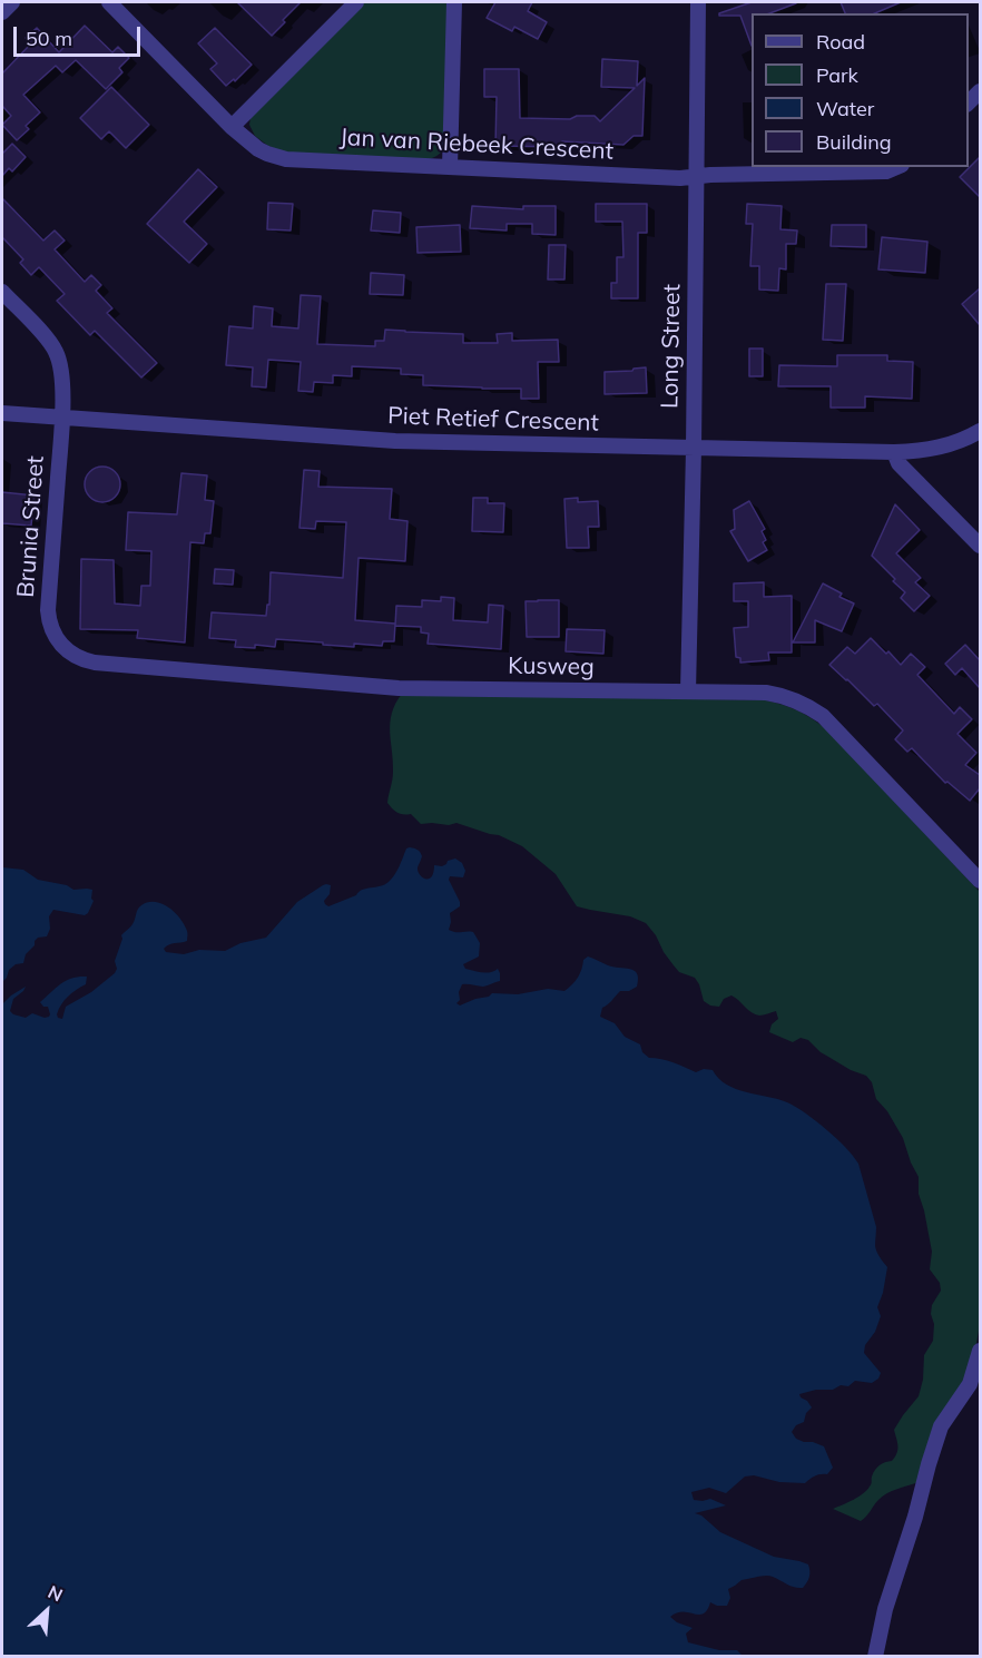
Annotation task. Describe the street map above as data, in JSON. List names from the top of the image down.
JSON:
{
  "streets": {
    "street": [
      "Jan van Riebeek Crescent",
      "Long Street",
      "Piet Retief Crescent",
      "Brunia Street",
      "Kusweg"
    ]
  },
  "crossings": [
    ["Jan van Riebeek Crescent", "Long Street"],
    ["Long Street", "Piet Retief Crescent"],
    ["Long Street", "Kusweg"],
    ["Piet Retief Crescent", "Brunia Street"],
    ["Brunia Street", "Kusweg"]
  ],
  "legend": [
    "Road",
    "Park",
    "Water",
    "Building"
  ],
  "scale_bar": "50 m",
  "north": "top right"
}
